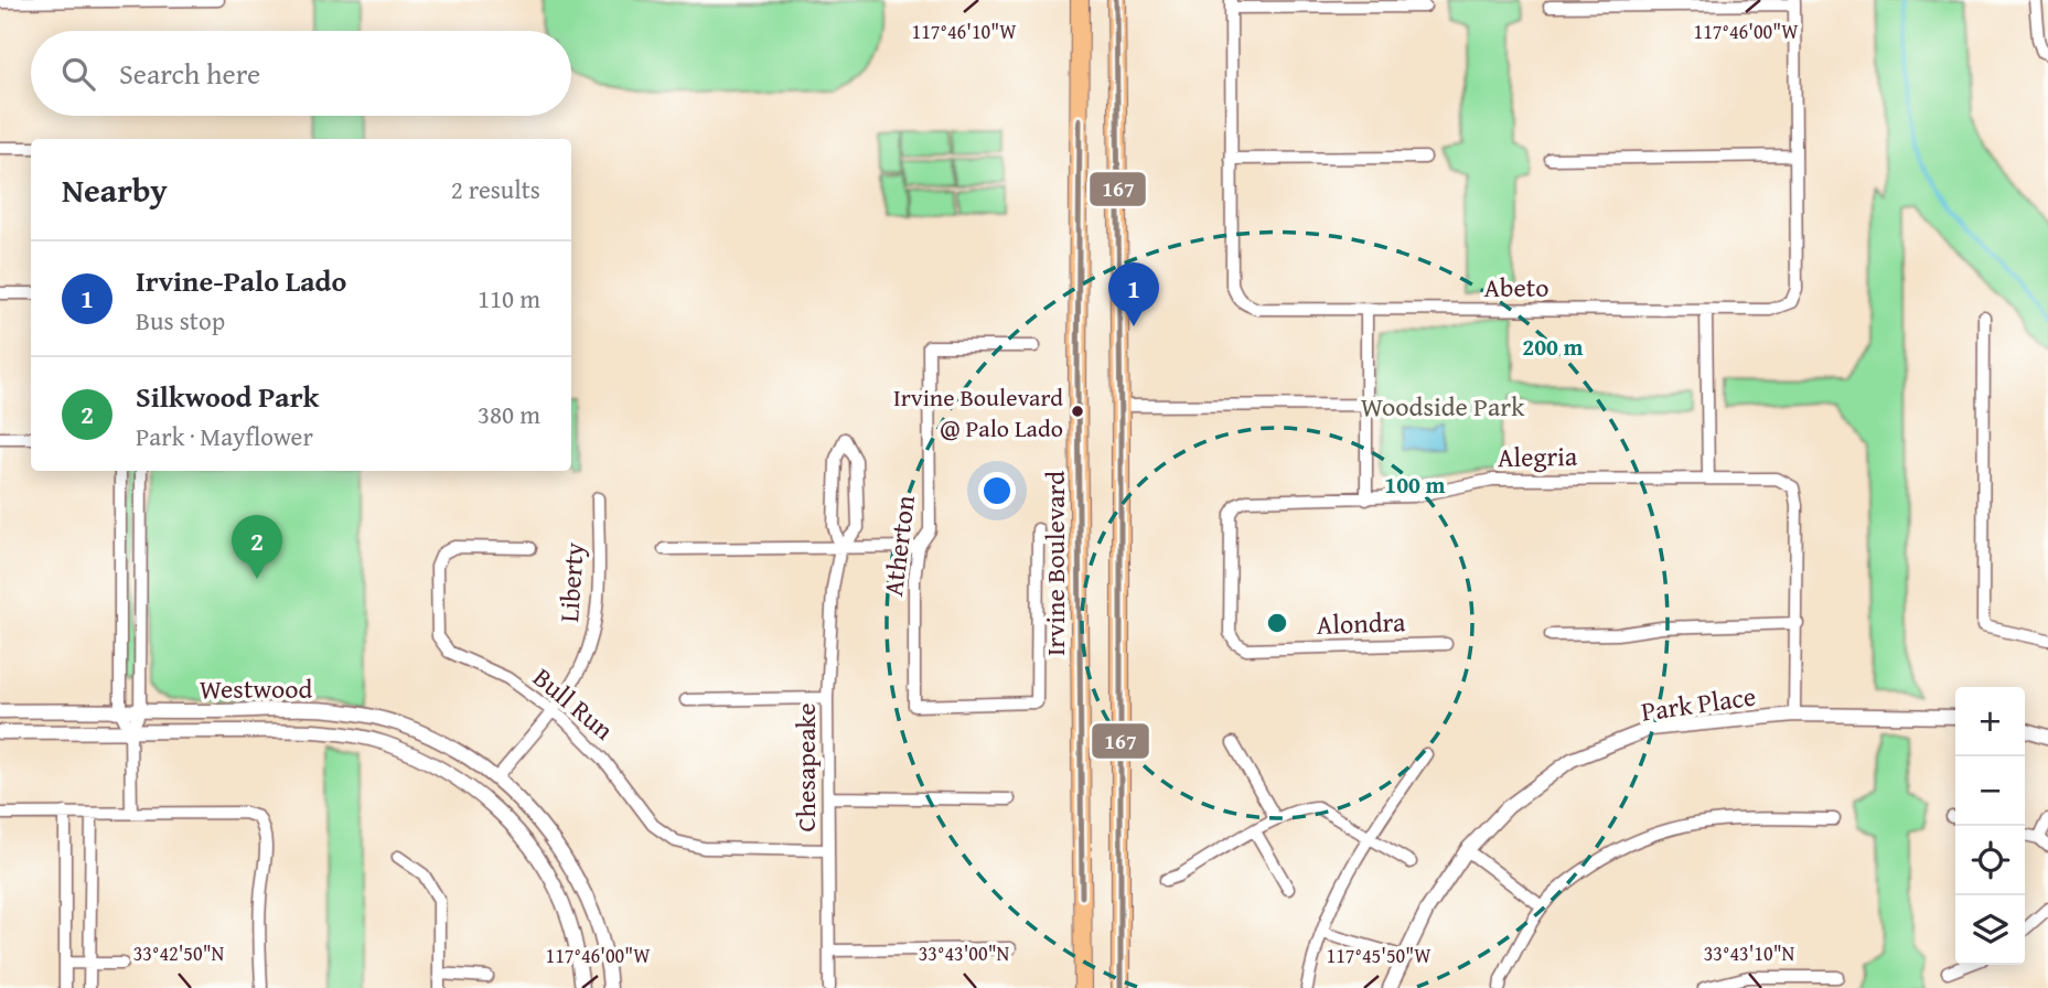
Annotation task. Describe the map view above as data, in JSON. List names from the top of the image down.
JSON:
{
  "streets": {
    "main road": ["Irvine Boulevard"],
    "street": [
      "Abeto",
      "Alegria",
      "Atherton",
      "Liberty",
      "Alondra",
      "Westwood",
      "Bull Run",
      "Park Place",
      "Chesapeake"
    ]
  },
  "crossings": [
    ["Alegria", "Alondra"],
    ["Liberty", "Westwood"],
    ["Liberty", "Bull Run"],
    ["Bull Run", "Chesapeake"]
  ],
  "parks": ["Woodside Park"],
  "places": ["Irvine Boulevard @ Palo Lado"],
  "lines": ["transit line 167"],
  "page": {
    "search": "Search here",
    "heading": ["Nearby", "2 results"],
    "list": [
      {
        "mark": "1",
        "name": "Irvine-Palo Lado",
        "note": "Bus stop",
        "value": "110 m"
      },
      {
        "mark": "2",
        "name": "Silkwood Park",
        "note": "Park · Mayflower",
        "value": "380 m"
      }
    ],
    "pins": ["1", "2"],
    "map_buttons": ["+", "−"]
  },
  "coordinates": [
    "117°46'10\"W",
    "117°46'00\"W",
    "33°42'50\"N",
    "33°43'00\"N",
    "33°43'10\"N",
    "117°45'50\"W"
  ],
  "rings": ["200 m", "100 m"]
}
